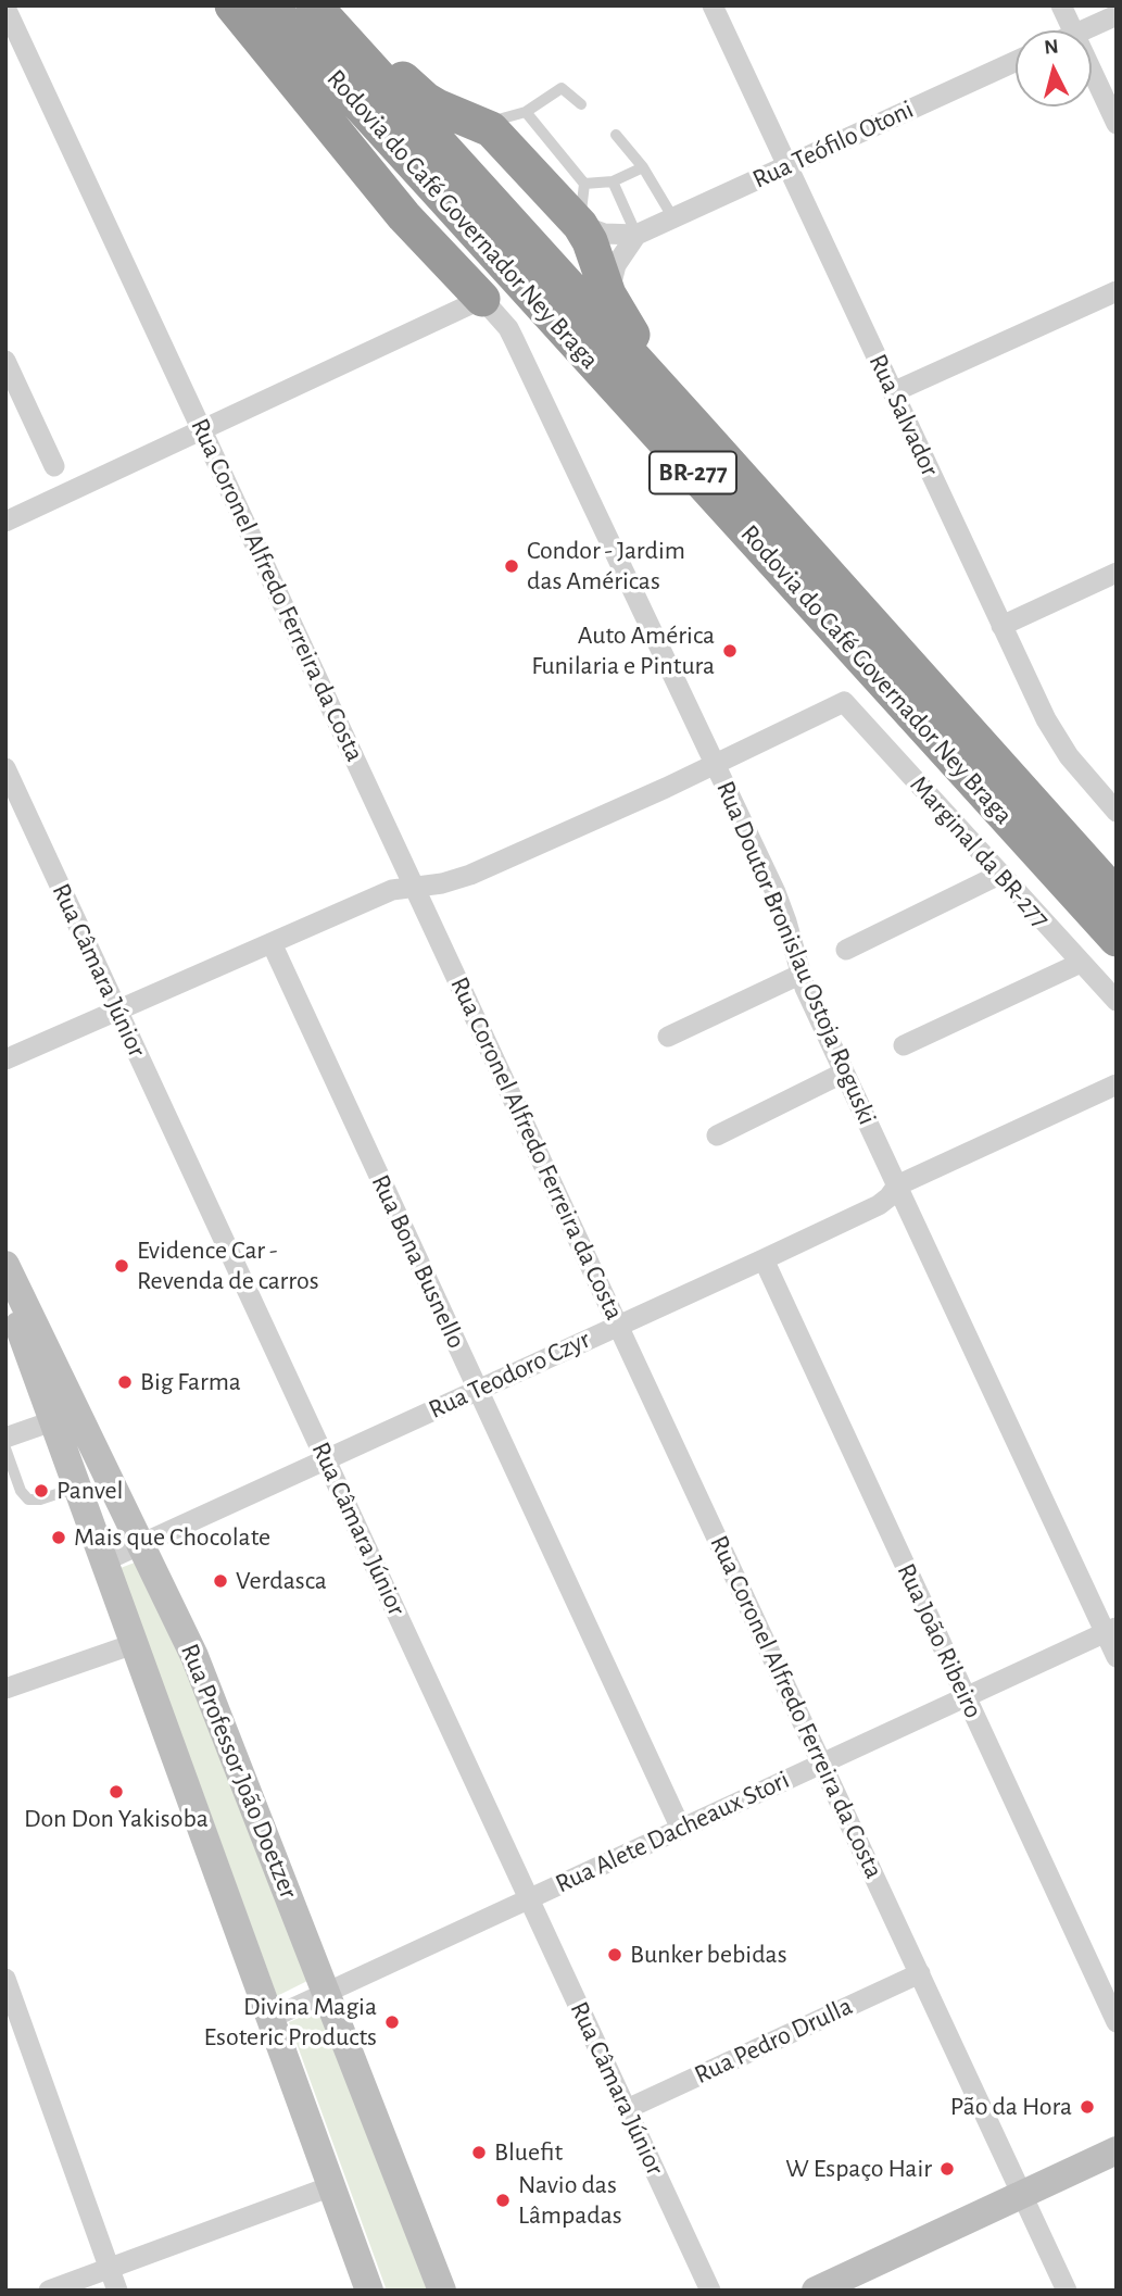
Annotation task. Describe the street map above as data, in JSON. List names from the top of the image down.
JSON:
{
  "streets": {
    "highway": ["Rodovia do Café Governador Ney Braga", "BR-277"],
    "main road": ["Rua Professor João Doetzer"],
    "street": [
      "Rua Teófilo Otoni",
      "Rua Salvador",
      "Rua Coronel Alfredo Ferreira da Costa",
      "Marginal da BR-277",
      "Rua Doutor Bronislau Ostoja Roguski",
      "Rua Câmara Júnior",
      "Rua Bona Busnello",
      "Rua Teodoro Czyr",
      "Rua João Ribeiro",
      "Rua Alete Dacheaux Stori",
      "Rua Pedro Drulla"
    ]
  },
  "crossings": [
    ["Rua Teófilo Otoni", "Rua Salvador"],
    ["Rua Coronel Alfredo Ferreira da Costa", "Rua Teodoro Czyr"],
    ["Rua Coronel Alfredo Ferreira da Costa", "Rua Alete Dacheaux Stori"],
    ["Rua Coronel Alfredo Ferreira da Costa", "Rua Pedro Drulla"],
    ["Marginal da BR-277", "Rua Doutor Bronislau Ostoja Roguski"],
    ["Rua Doutor Bronislau Ostoja Roguski", "Rua Teodoro Czyr"],
    ["Rua Doutor Bronislau Ostoja Roguski", "Rua Alete Dacheaux Stori"],
    ["Rua Câmara Júnior", "Rua Teodoro Czyr"],
    ["Rua Câmara Júnior", "Rua Alete Dacheaux Stori"],
    ["Rua Câmara Júnior", "Rua Pedro Drulla"],
    ["Rua Bona Busnello", "Rua Teodoro Czyr"],
    ["Rua Bona Busnello", "Rua Alete Dacheaux Stori"],
    ["Rua Teodoro Czyr", "Rua João Ribeiro"],
    ["Rua Teodoro Czyr", "Rua Professor João Doetzer"],
    ["Rua João Ribeiro", "Rua Alete Dacheaux Stori"],
    ["Rua Professor João Doetzer", "Rua Alete Dacheaux Stori"]
  ],
  "places": [
    "Condor - Jardim das Américas",
    "Auto América Funilaria e Pintura",
    "Evidence Car - Revenda de carros",
    "Big Farma",
    "Panvel",
    "Mais que Chocolate",
    "Verdasca",
    "Don Don Yakisoba",
    "Bunker bebidas",
    "Divina Magia Esoteric Products",
    "Pão da Hora",
    "Bluefit",
    "W Espaço Hair",
    "Navio das Lâmpadas"
  ],
  "north": "top"
}
